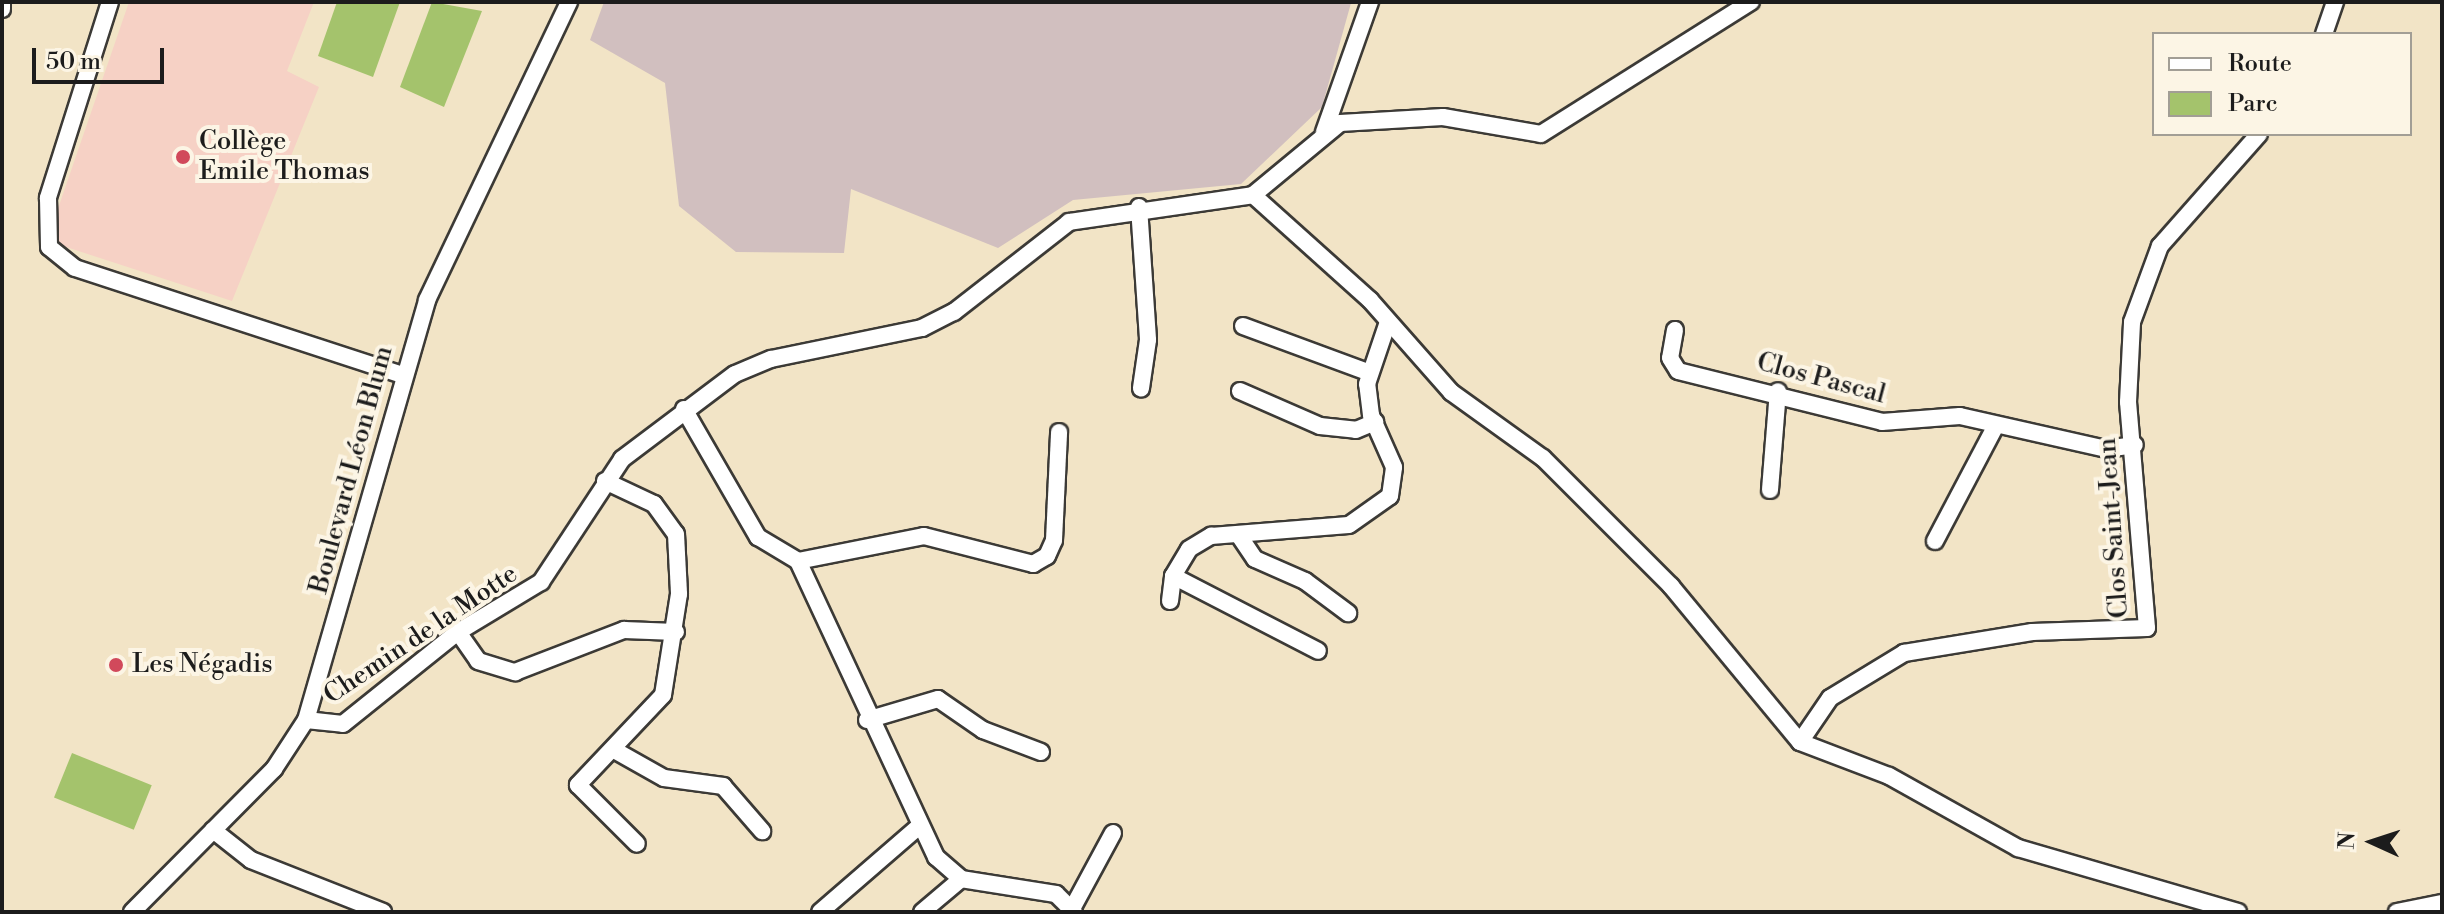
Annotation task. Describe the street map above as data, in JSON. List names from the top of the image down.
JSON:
{
  "streets": {
    "street": [
      "Clos Pascal",
      "Boulevard Léon Blum",
      "Clos Saint-Jean",
      "Chemin de la Motte"
    ]
  },
  "crossings": [
    ["Clos Pascal", "Clos Saint-Jean"],
    ["Boulevard Léon Blum", "Chemin de la Motte"]
  ],
  "places": ["Collège Emile Thomas", "Les Négadis"],
  "legend": ["Route", "Parc"],
  "scale_bar": "50 m",
  "north": "left"
}
